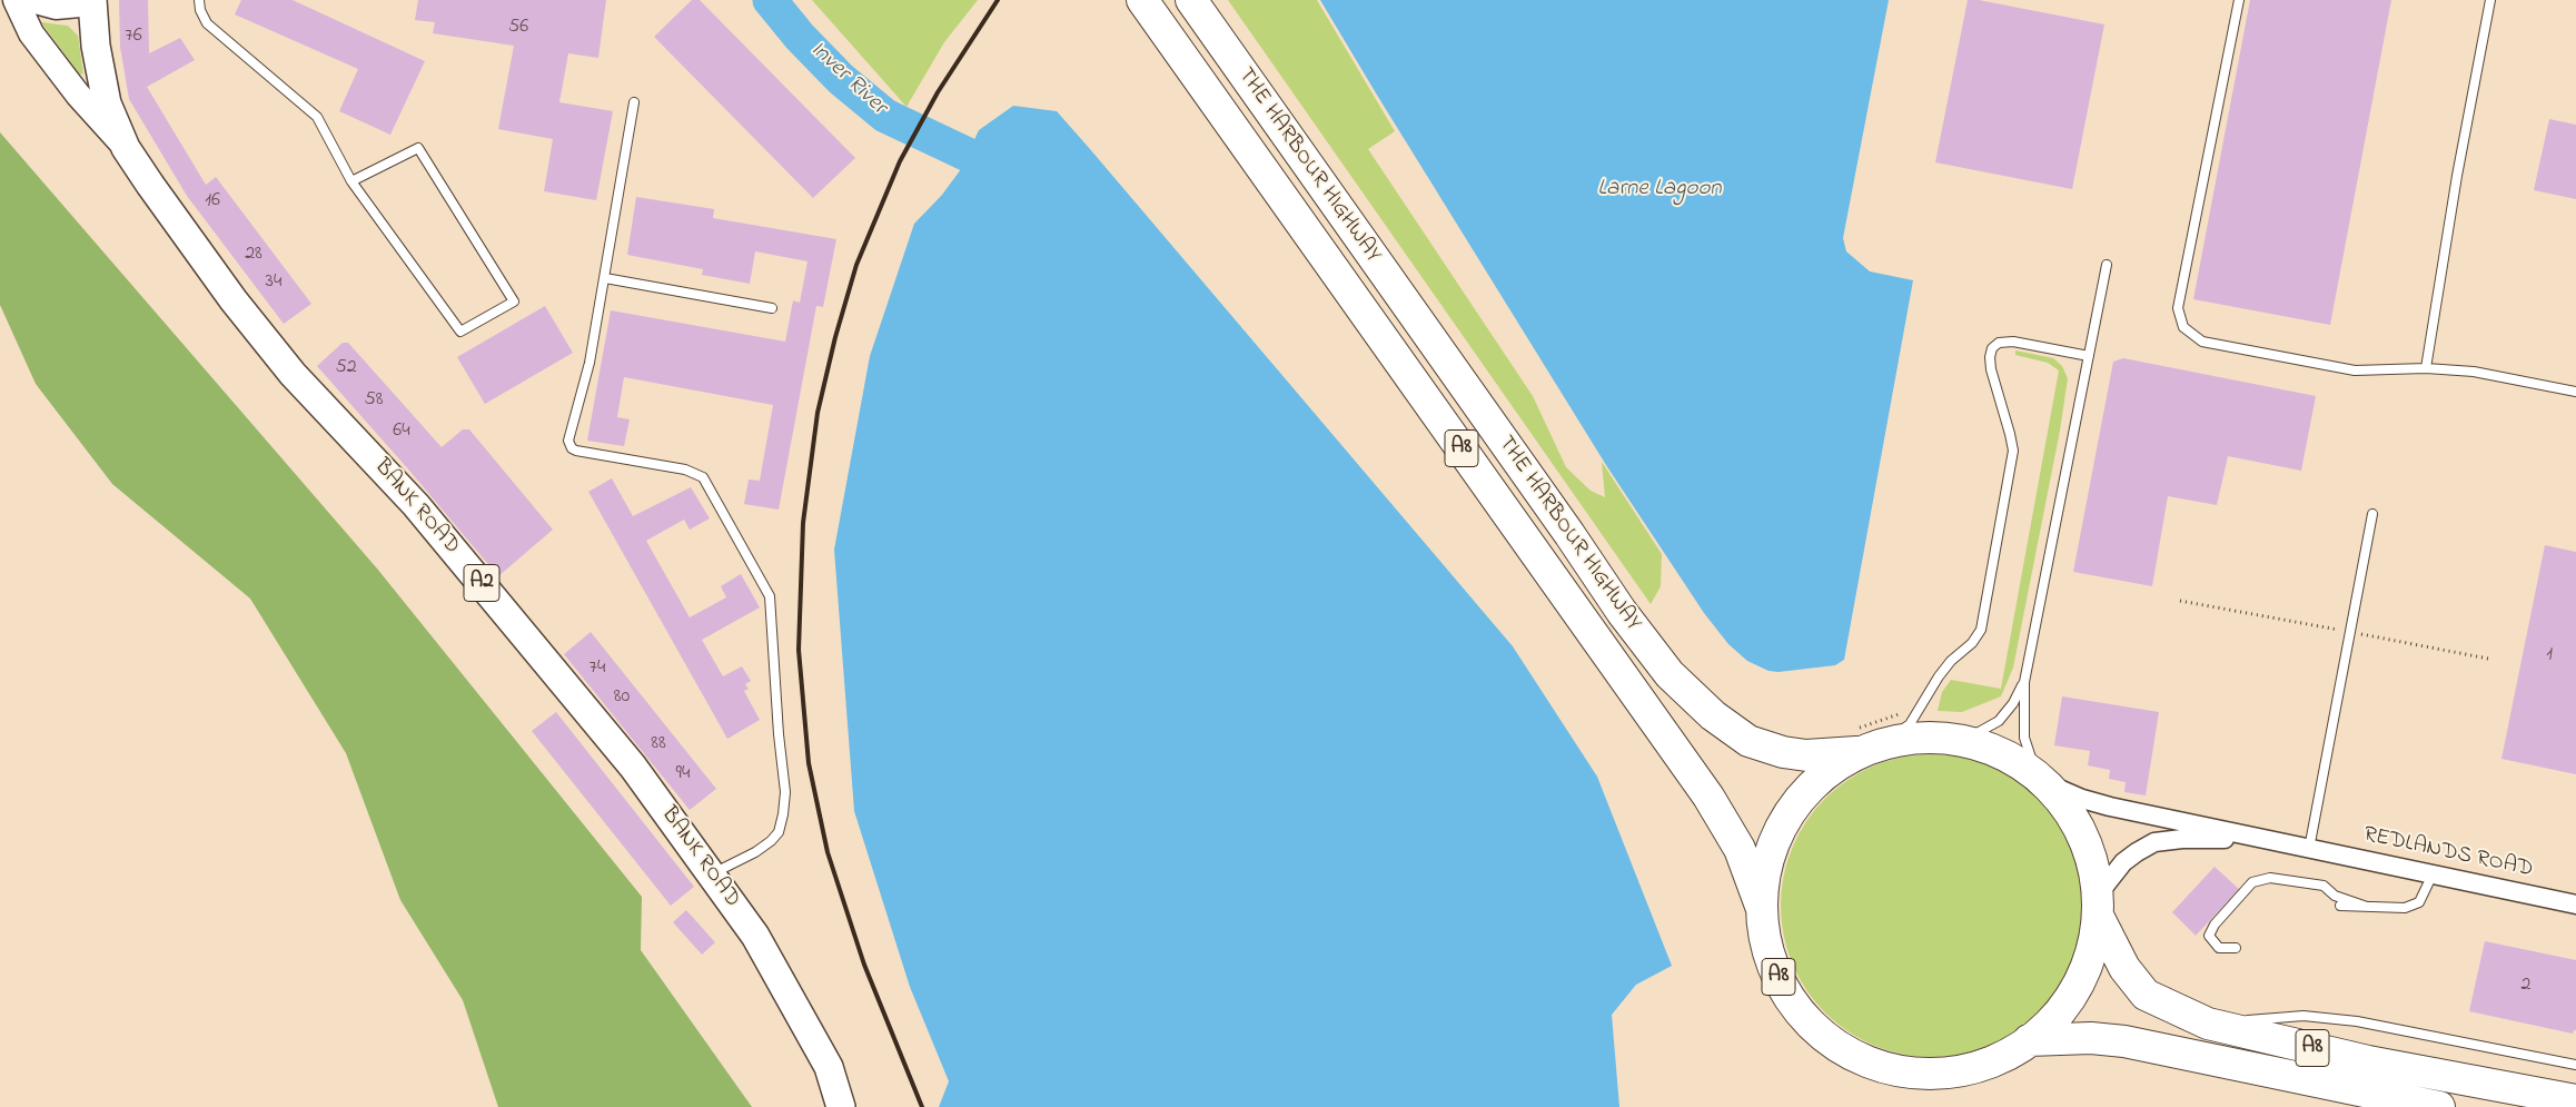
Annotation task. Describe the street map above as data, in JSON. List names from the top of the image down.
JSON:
{
  "streets": {
    "highway": ["THE HARBOUR HIGHWAY", "A8"],
    "main road": ["BANK ROAD", "A2"],
    "street": ["REDLANDS ROAD"]
  },
  "crossings": [
    ["THE HARBOUR HIGHWAY", "A8"],
    ["A8", "REDLANDS ROAD"]
  ],
  "water": ["Inver River", "Larne Lagoon"],
  "house_numbers": [
    "56",
    "76",
    "16",
    "28",
    "34",
    "52",
    "58",
    "64",
    "1",
    "74",
    "80",
    "88",
    "94",
    "2"
  ]
}
